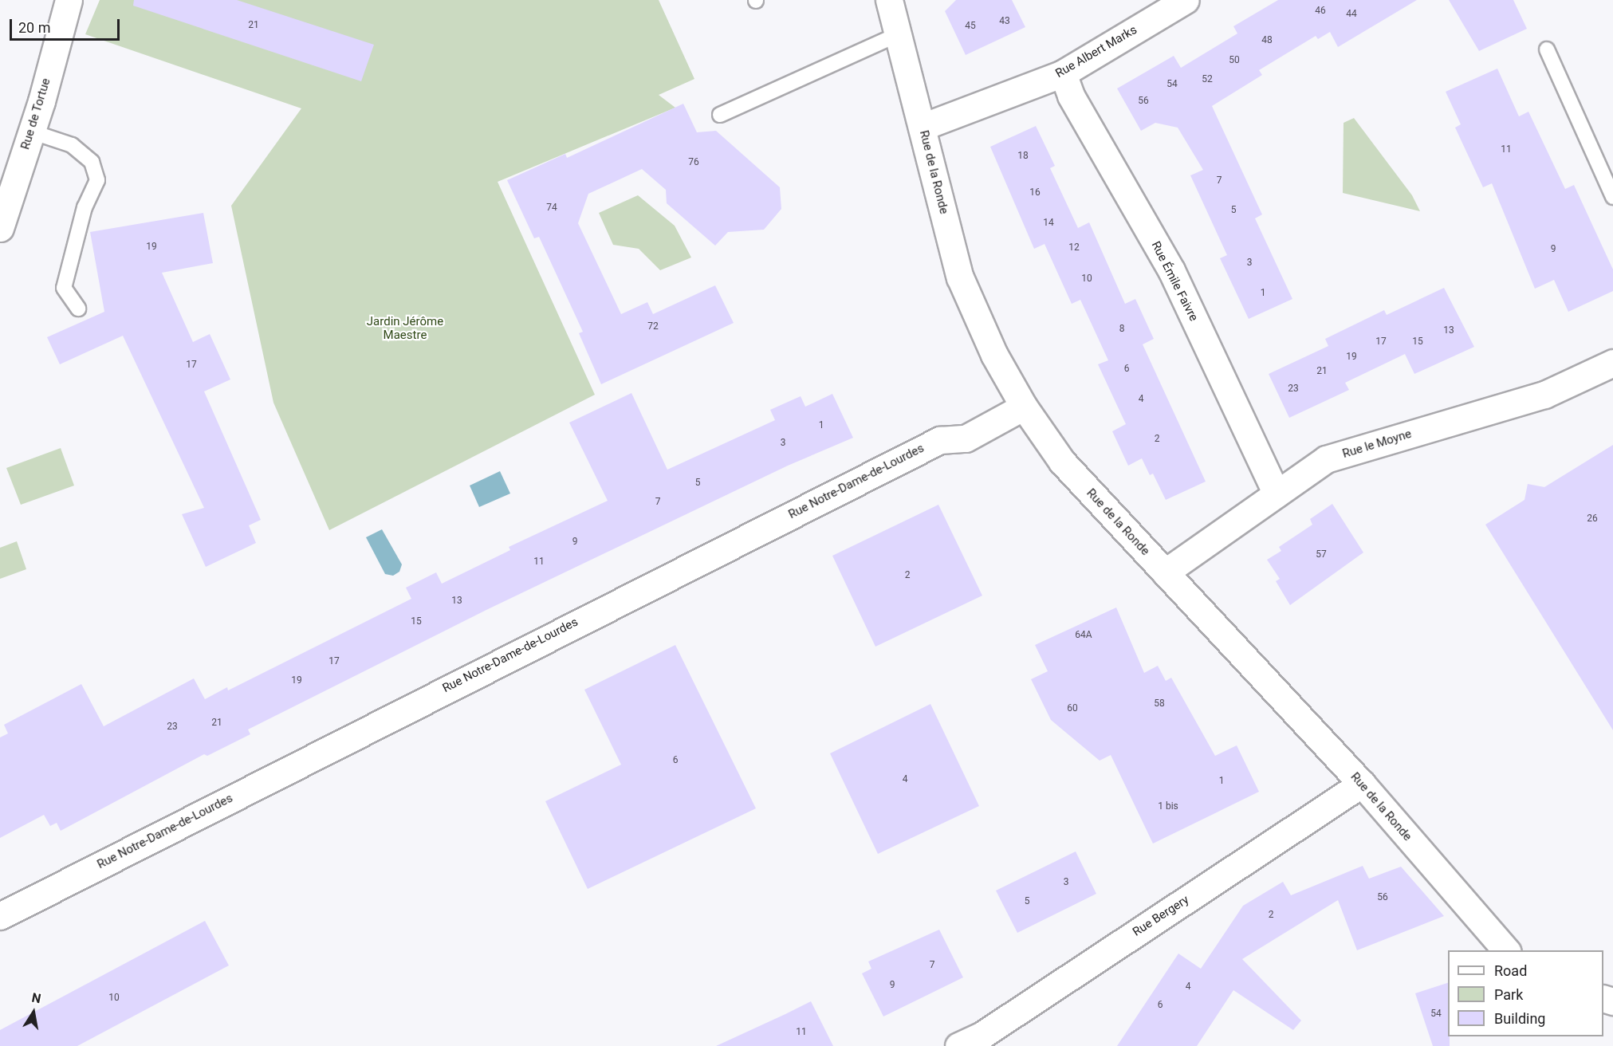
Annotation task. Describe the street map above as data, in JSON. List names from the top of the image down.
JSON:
{
  "streets": {
    "street": [
      "Rue Albert Marks",
      "Rue de Tortue",
      "Rue de la Ronde",
      "Rue Émile Faivre",
      "Rue le Moyne",
      "Rue Notre-Dame-de-Lourdes",
      "Rue Bergery"
    ]
  },
  "crossings": [
    ["Rue Albert Marks", "Rue de la Ronde"],
    ["Rue Albert Marks", "Rue Émile Faivre"],
    ["Rue de la Ronde", "Rue le Moyne"],
    ["Rue de la Ronde", "Rue Notre-Dame-de-Lourdes"],
    ["Rue de la Ronde", "Rue Bergery"],
    ["Rue Émile Faivre", "Rue le Moyne"]
  ],
  "parks": ["Jardin Jérôme Maestre"],
  "house_numbers": [
    "46",
    "44",
    "43",
    "21",
    "45",
    "48",
    "50",
    "52",
    "54",
    "56",
    "11",
    "18",
    "76",
    "7",
    "16",
    "74",
    "5",
    "14",
    "19",
    "12",
    "9",
    "3",
    "10",
    "1",
    "72",
    "8",
    "13",
    "17",
    "15",
    "19",
    "17",
    "6",
    "21",
    "23",
    "4",
    "1",
    "2",
    "3",
    "5",
    "7",
    "26",
    "9",
    "57",
    "11",
    "2",
    "13",
    "15",
    "64A",
    "17",
    "19",
    "58",
    "60",
    "21",
    "23",
    "6",
    "4",
    "1",
    "1 bis",
    "3",
    "56",
    "5",
    "2",
    "7",
    "9",
    "4",
    "10",
    "6",
    "54",
    "11"
  ],
  "legend": ["Road", "Park", "Building"],
  "scale_bar": "20 m",
  "north": "top"
}
